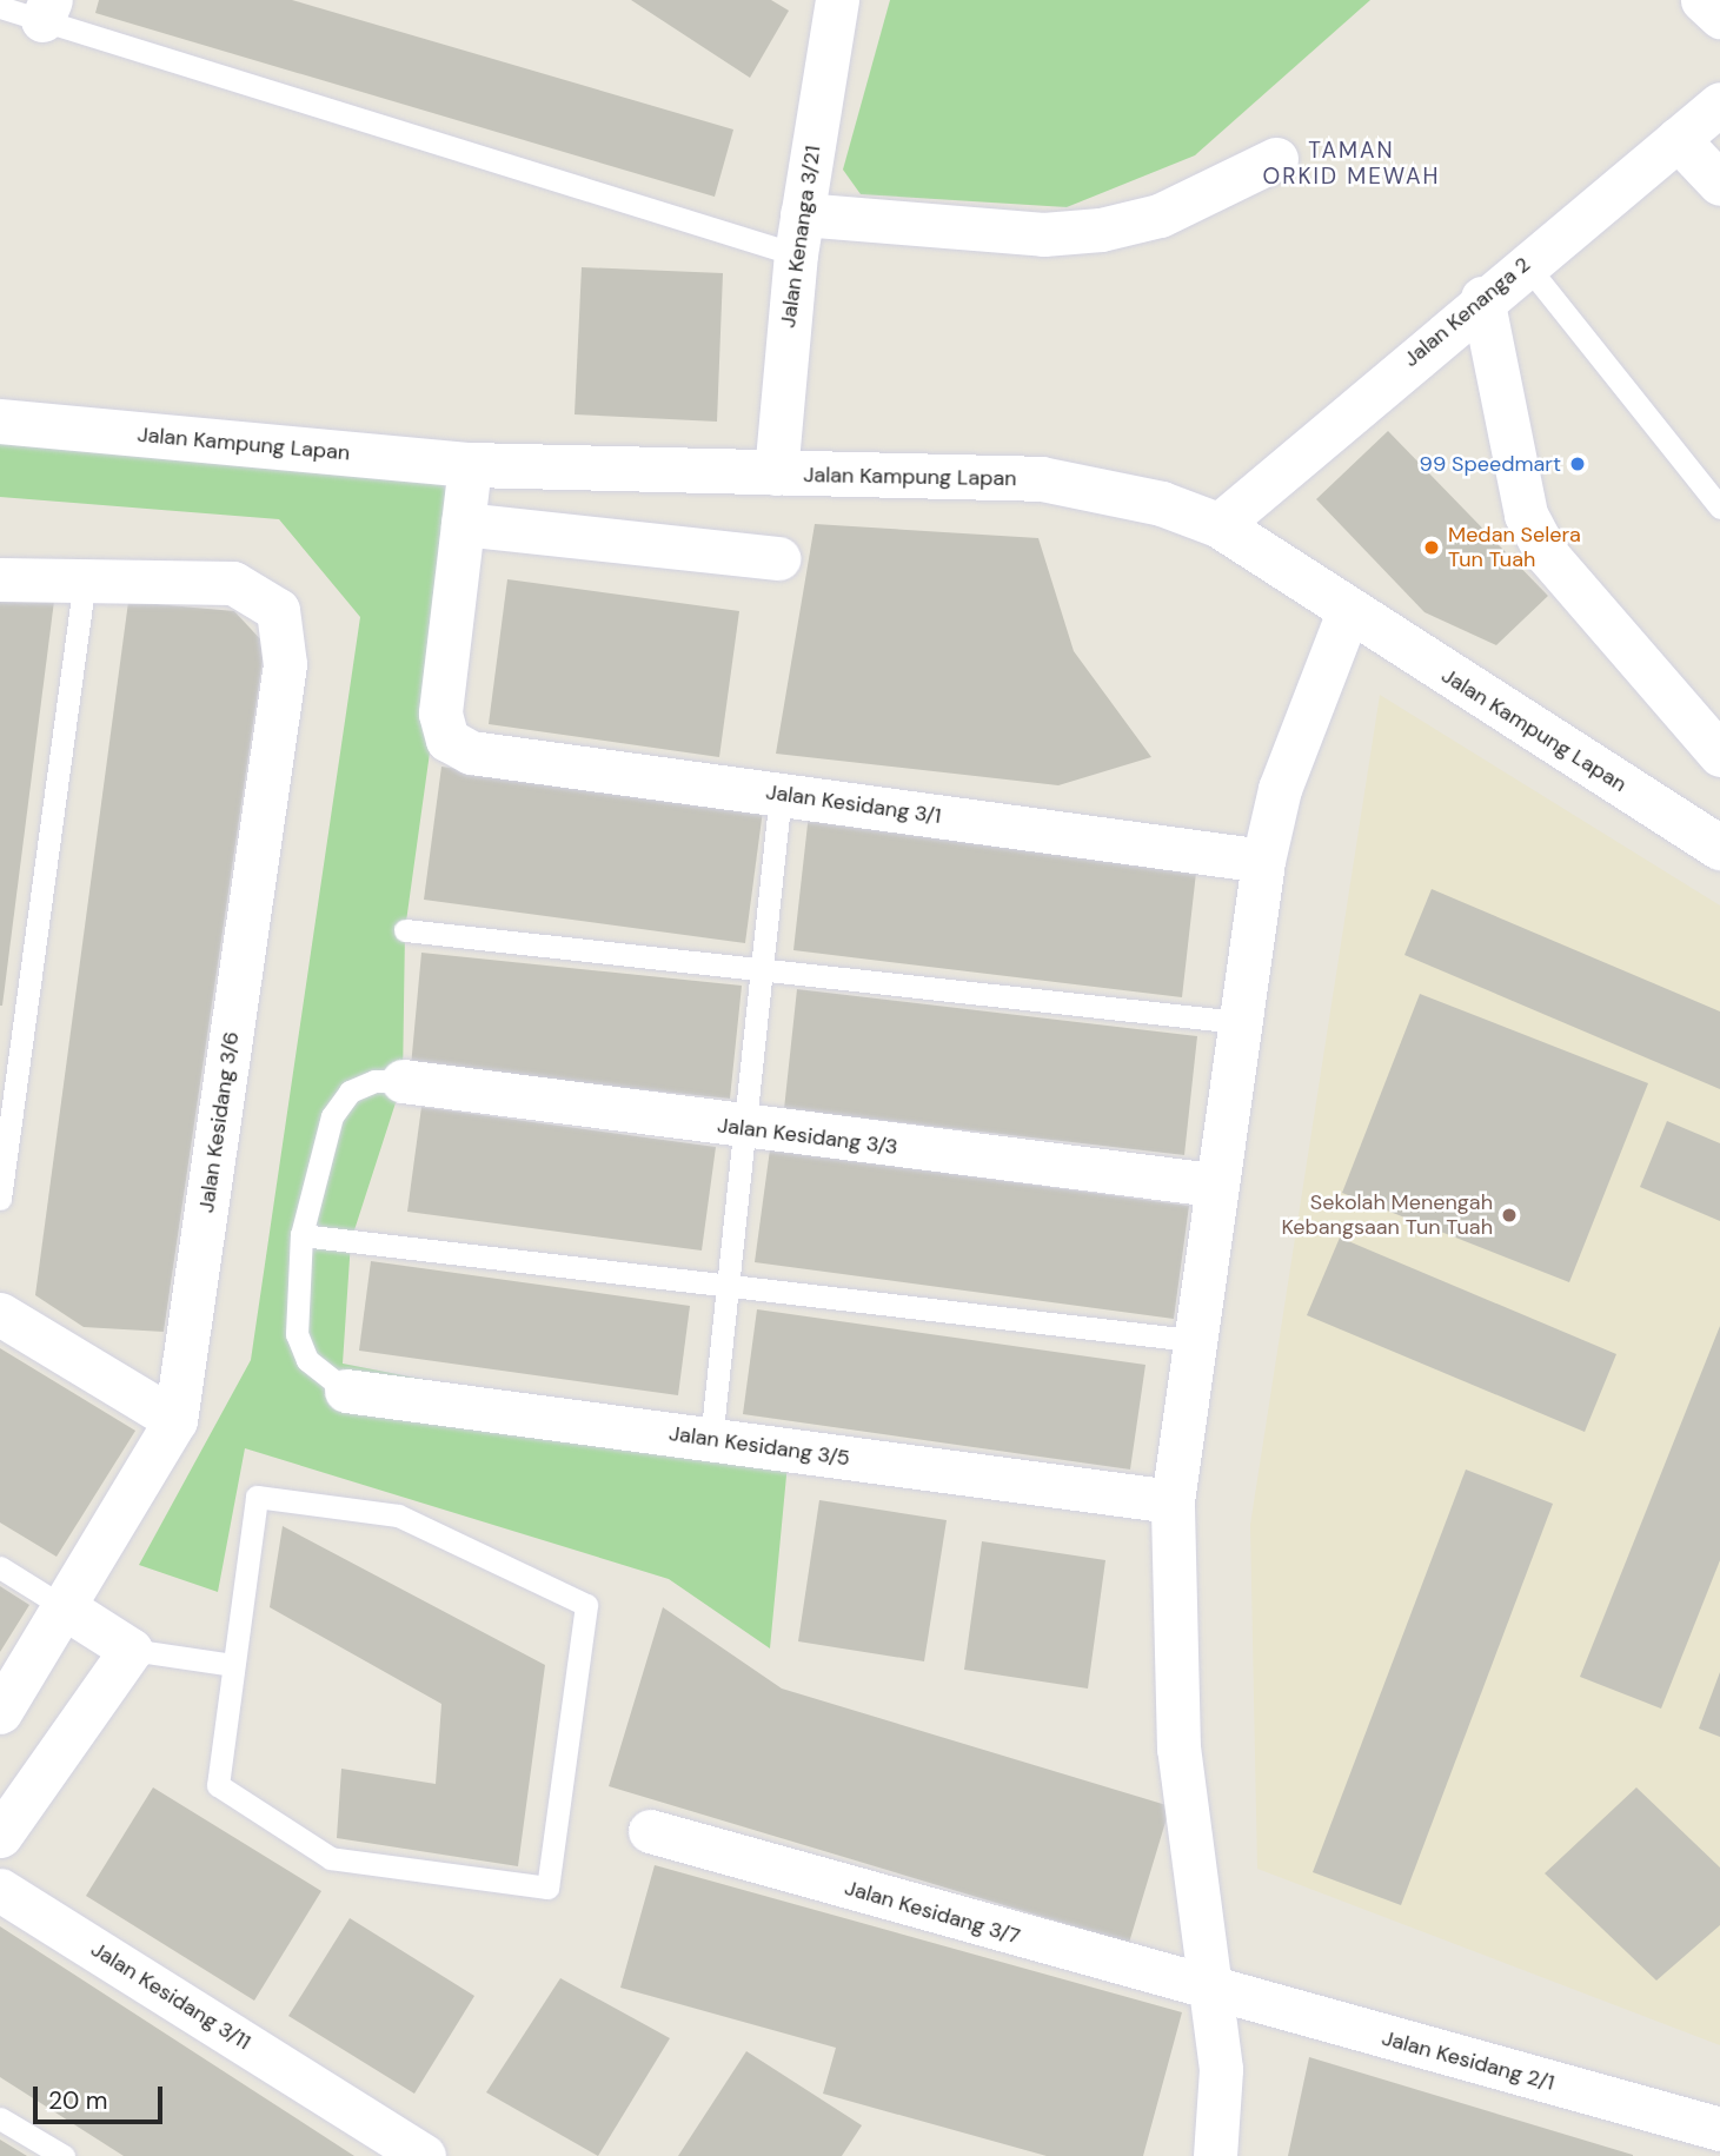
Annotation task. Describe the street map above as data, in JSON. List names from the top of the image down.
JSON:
{
  "streets": {
    "street": [
      "Jalan Kenanga 3/21",
      "Jalan Kenanga 2",
      "Jalan Kampung Lapan",
      "Jalan Kesidang 3/1",
      "Jalan Kesidang 3/6",
      "Jalan Kesidang 3/3",
      "Jalan Kesidang 3/5",
      "Jalan Kesidang 3/7",
      "Jalan Kesidang 3/11",
      "Jalan Kesidang 2/1"
    ]
  },
  "crossings": [
    ["Jalan Kenanga 3/21", "Jalan Kampung Lapan"],
    ["Jalan Kenanga 2", "Jalan Kampung Lapan"],
    ["Jalan Kesidang 3/7", "Jalan Kesidang 2/1"]
  ],
  "districts": ["TAMAN ORKID MEWAH"],
  "places": ["99 Speedmart", "Medan Selera Tun Tuah", "Sekolah Menengah Kebangsaan Tun Tuah"],
  "scale_bar": "20 m"
}
